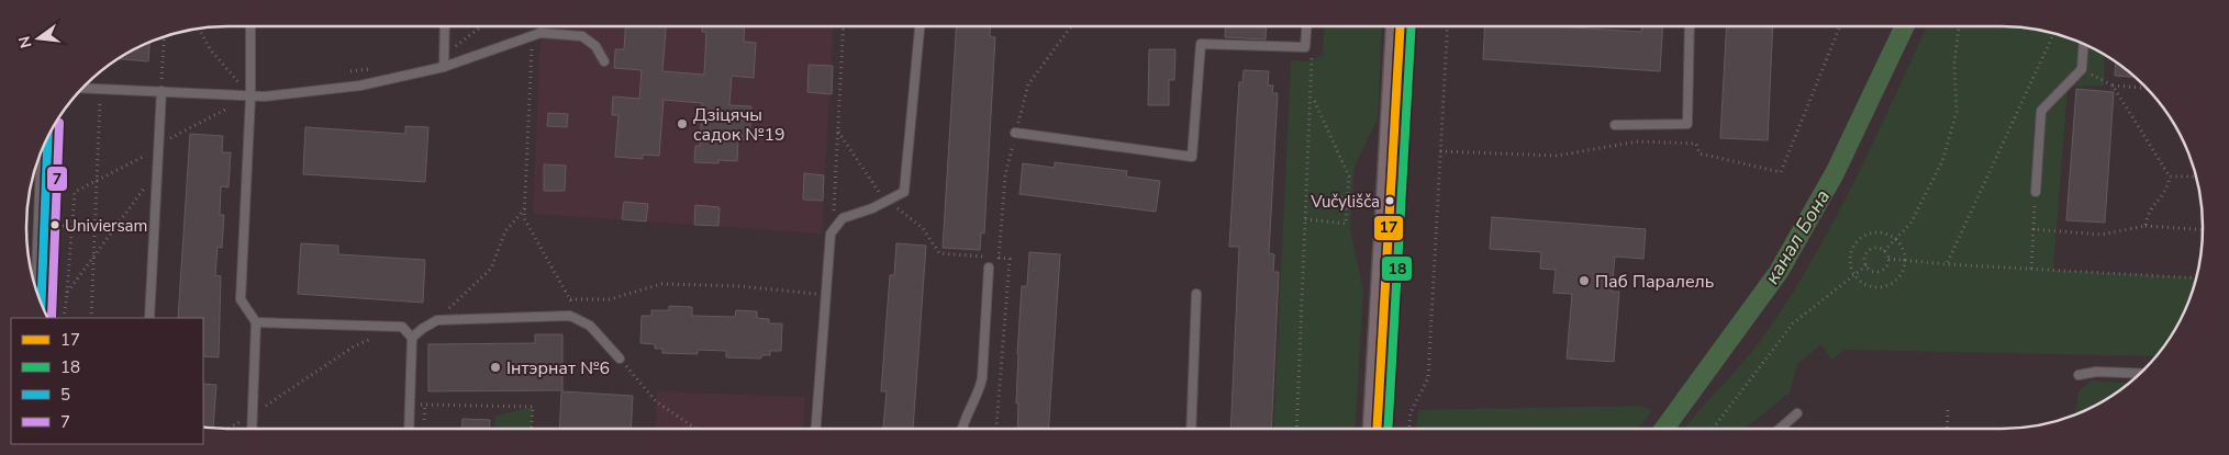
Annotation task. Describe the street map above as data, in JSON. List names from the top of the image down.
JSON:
{
  "water": ["канал Бона"],
  "places": [
    "Дзіцячы садок №19",
    "Vučylišča",
    "Univiersam",
    "Паб Паралель",
    "Інтэрнат №6"
  ],
  "lines": [
    "transit line 17",
    "transit line 18",
    "transit line 7",
    "transit line 5"
  ],
  "legend": [
    "17",
    "18",
    "5",
    "7"
  ],
  "north": "left"
}
